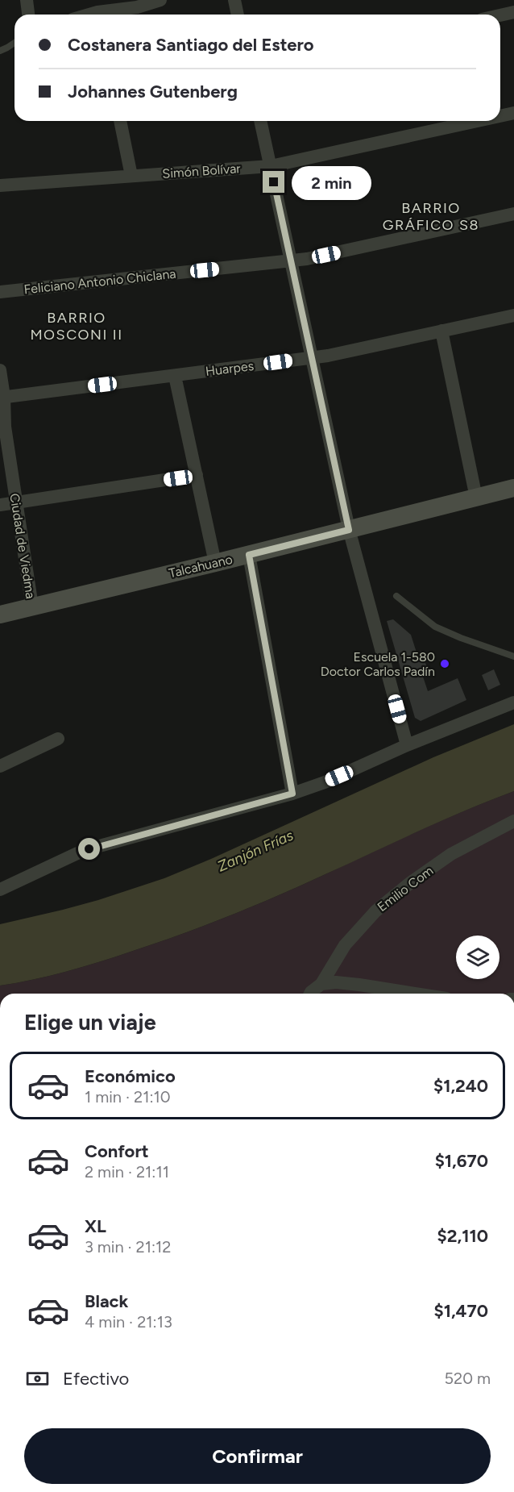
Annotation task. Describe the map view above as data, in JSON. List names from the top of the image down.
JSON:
{
  "streets": {
    "street": [
      "Simón Bolívar",
      "Feliciano Antonio Chiclana",
      "Huarpes",
      "Ciudad de Viedma",
      "Talcahuano",
      "Emilio Com"
    ]
  },
  "crossings": [
    ["Huarpes", "Ciudad de Viedma"],
    ["Ciudad de Viedma", "Talcahuano"]
  ],
  "districts": ["BARRIO GRÁFICO S8", "BARRIO MOSCONI II"],
  "water": ["Zanjón Frías"],
  "places": ["Escuela 1-580 Doctor Carlos Padín"],
  "page": {
    "banner": ["Costanera Santiago del Estero", "Johannes Gutenberg"],
    "bubble": "2 min",
    "heading": "Elige un viaje",
    "list": [
      {
        "name": "Económico",
        "note": "1 min · 21:10",
        "value": "$1,240"
      },
      {
        "name": "Confort",
        "note": "2 min · 21:11",
        "value": "$1,670"
      },
      {
        "name": "XL",
        "note": "3 min · 21:12",
        "value": "$2,110"
      },
      {
        "name": "Black",
        "note": "4 min · 21:13",
        "value": "$1,470"
      }
    ],
    "pay": ["Efectivo", "520 m"],
    "buttons": "Confirmar"
  }
}
